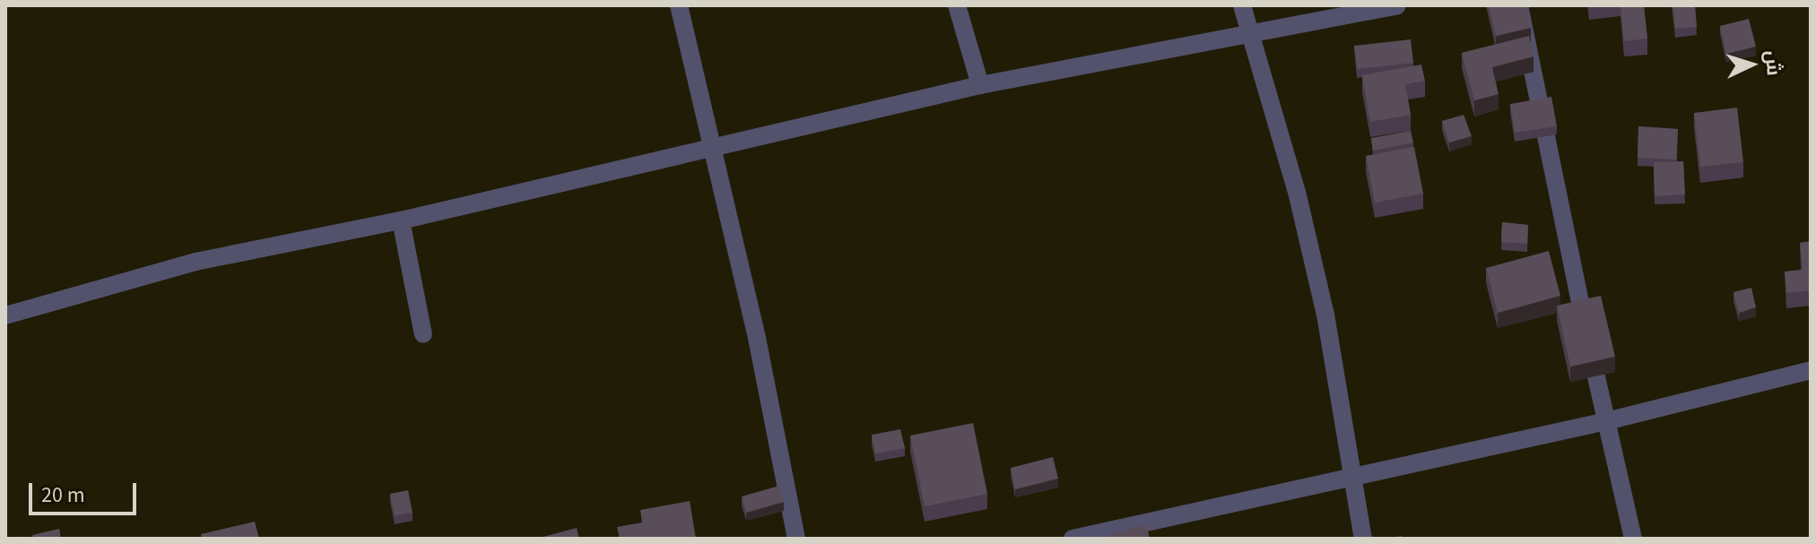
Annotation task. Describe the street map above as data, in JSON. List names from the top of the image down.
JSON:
{
  "scale_bar": "20 m",
  "north": "right"
}
